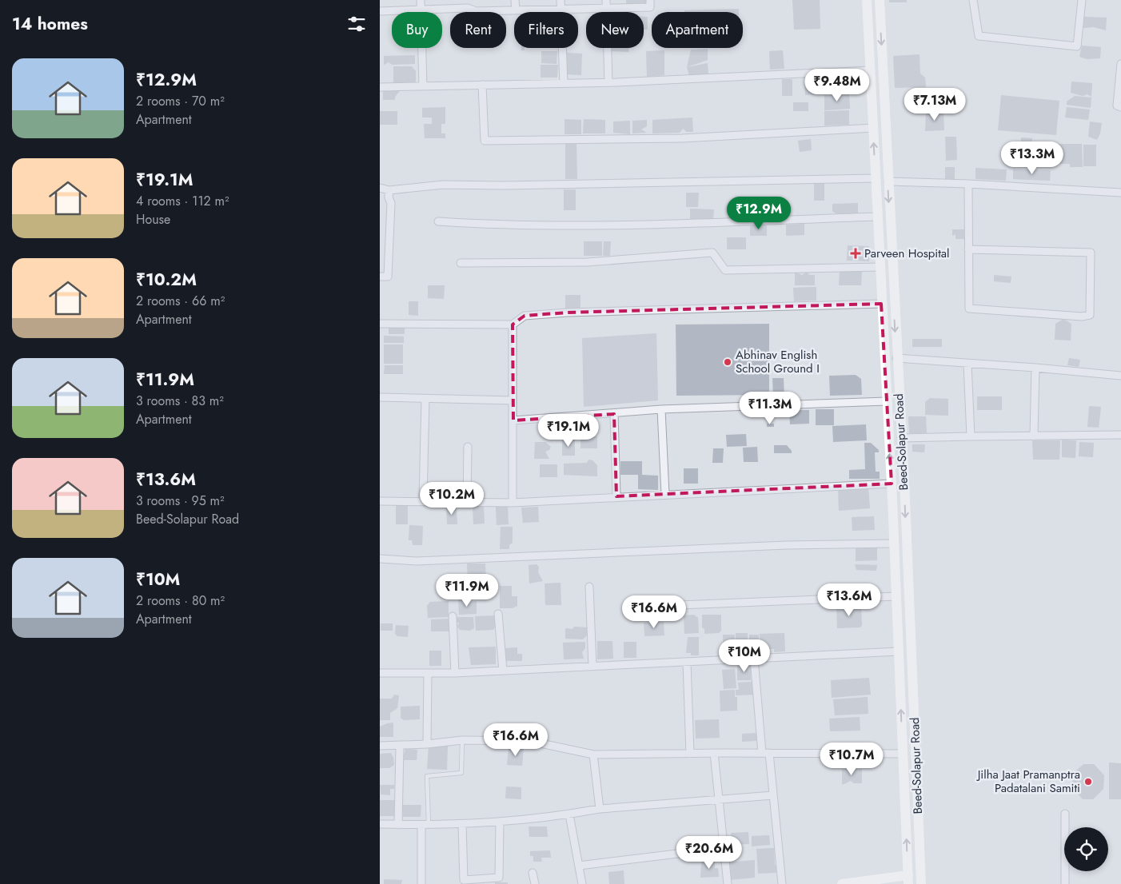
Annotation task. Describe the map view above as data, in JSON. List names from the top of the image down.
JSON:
{
  "streets": {
    "main road": ["Beed-Solapur Road"]
  },
  "places": {
    "health": ["Parveen Hospital"],
    "other": ["Abhinav English School Ground I", "Jilha Jaat Pramanptra Padatalani Samiti"]
  },
  "page": {
    "heading": "14 homes",
    "chip": [
      "Buy",
      "Rent",
      "Filters",
      "New",
      "Apartment"
    ],
    "list": [
      {
        "name": "₹12.9M",
        "note": "2 rooms · 70 m² · Apartment"
      },
      {
        "name": "₹19.1M",
        "note": "4 rooms · 112 m² · House"
      },
      {
        "name": "₹10.2M",
        "note": "2 rooms · 66 m² · Apartment"
      },
      {
        "name": "₹11.9M",
        "note": "3 rooms · 83 m² · Apartment"
      },
      {
        "name": "₹13.6M",
        "note": "3 rooms · 95 m² · Beed-Solapur Road"
      },
      {
        "name": "₹10M",
        "note": "2 rooms · 80 m² · Apartment"
      }
    ],
    "price": [
      "₹9.48M",
      "₹7.13M",
      "₹13.3M",
      "₹12.9M",
      "₹11.3M",
      "₹19.1M",
      "₹10.2M",
      "₹11.9M",
      "₹13.6M",
      "₹16.6M",
      "₹10M",
      "₹16.6M",
      "₹10.7M",
      "₹20.6M"
    ]
  }
}
